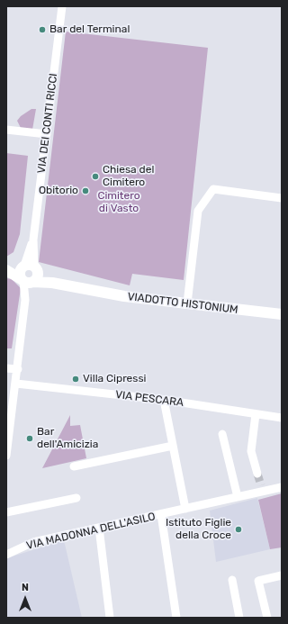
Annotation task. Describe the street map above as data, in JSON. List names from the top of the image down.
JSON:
{
  "streets": {
    "main road": ["VIADOTTO HISTONIUM"],
    "street": ["VIA DEI CONTI RICCI", "VIA PESCARA", "VIA MADONNA DELL'ASILO"]
  },
  "crossings": [
    ["VIA DEI CONTI RICCI", "VIADOTTO HISTONIUM"]
  ],
  "parks": ["Cimitero di Vasto"],
  "places": [
    "Bar del Terminal",
    "Chiesa del Cimitero",
    "Obitorio",
    "Villa Cipressi",
    "Bar dell'Amicizia",
    "Istituto Figlie della Croce"
  ],
  "north": "top"
}
